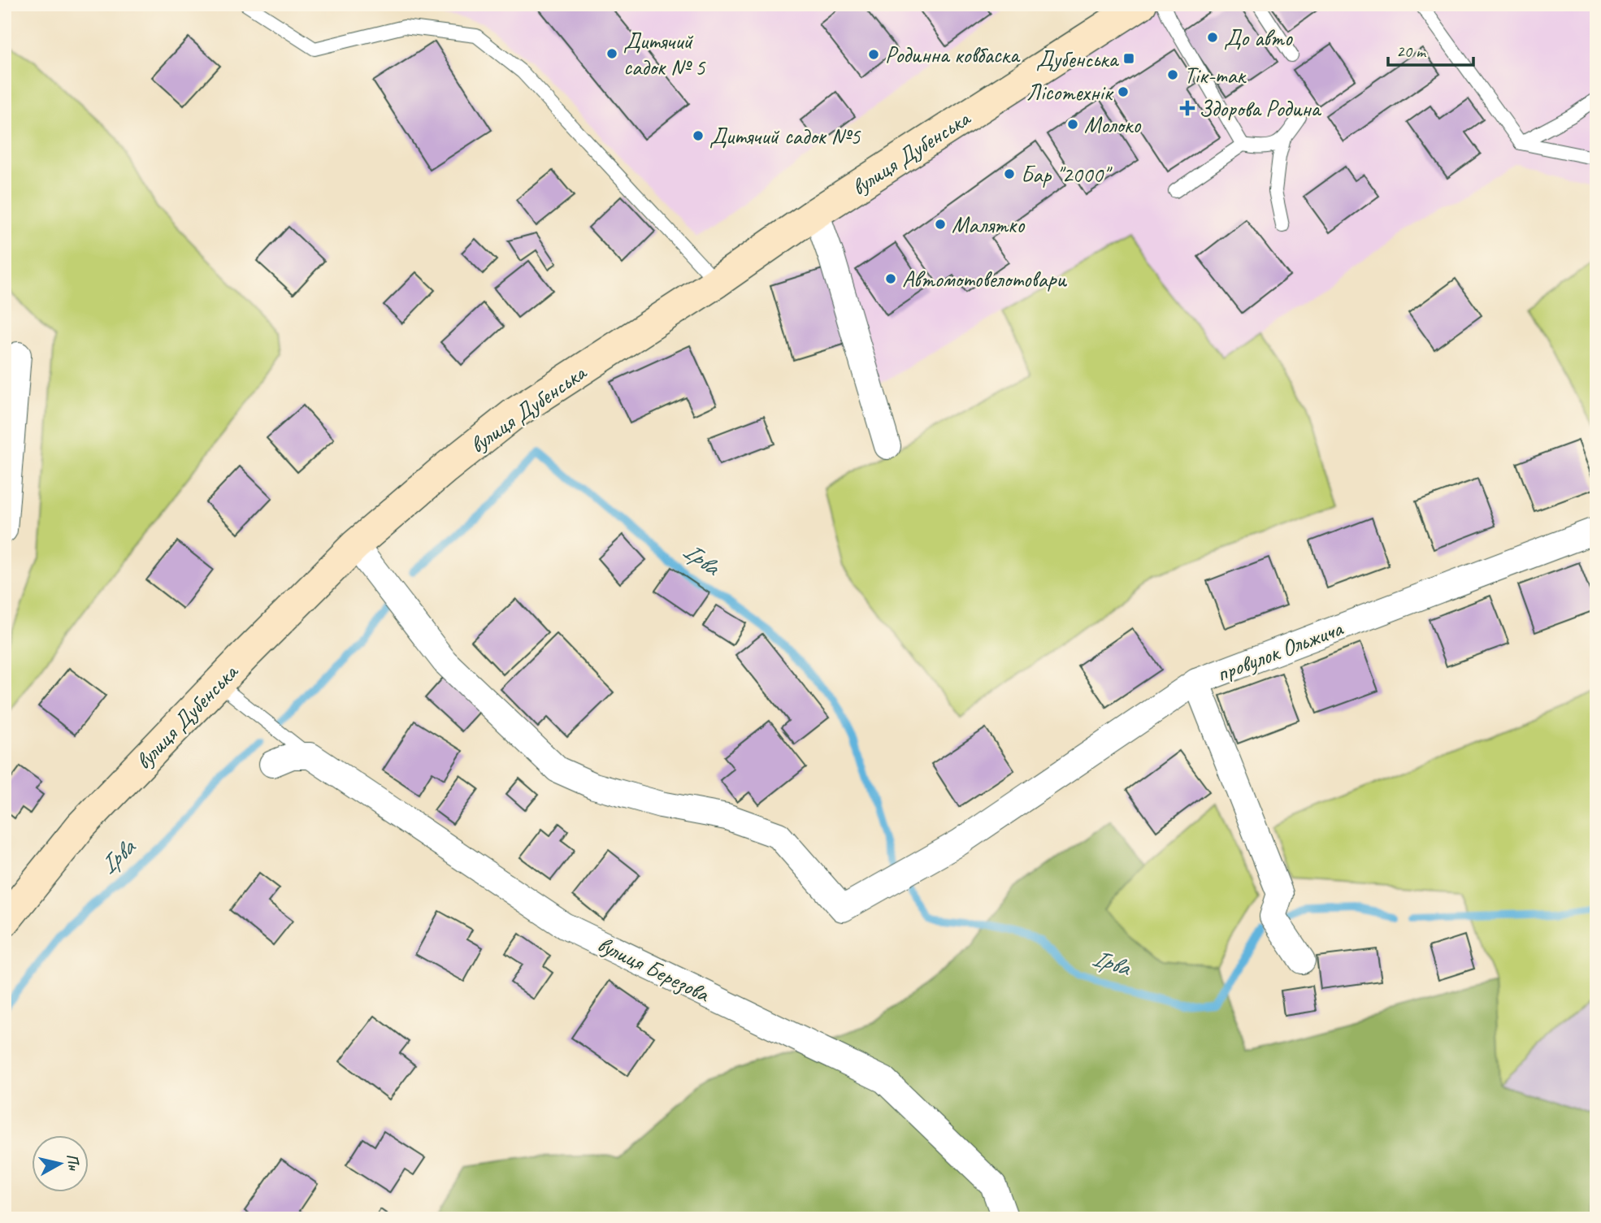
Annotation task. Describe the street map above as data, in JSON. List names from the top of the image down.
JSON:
{
  "streets": {
    "main road": ["вулиця Дубенська"],
    "street": ["провулок Ольжича", "вулиця Березова"]
  },
  "water": ["Ірва"],
  "places": {
    "other": [
      "До авто",
      "Дитячий садок № 5",
      "Родинна ковбаска",
      "Тік-так",
      "Лісотехнік",
      "Молоко",
      "Дитячий садок №5",
      "Бар \"2000\"",
      "Малятко",
      "Автомотовелотовари"
    ],
    "transit": ["Дубенська"],
    "health": ["Здорова Родина"]
  },
  "scale_bar": "20 m",
  "north": "right"
}
